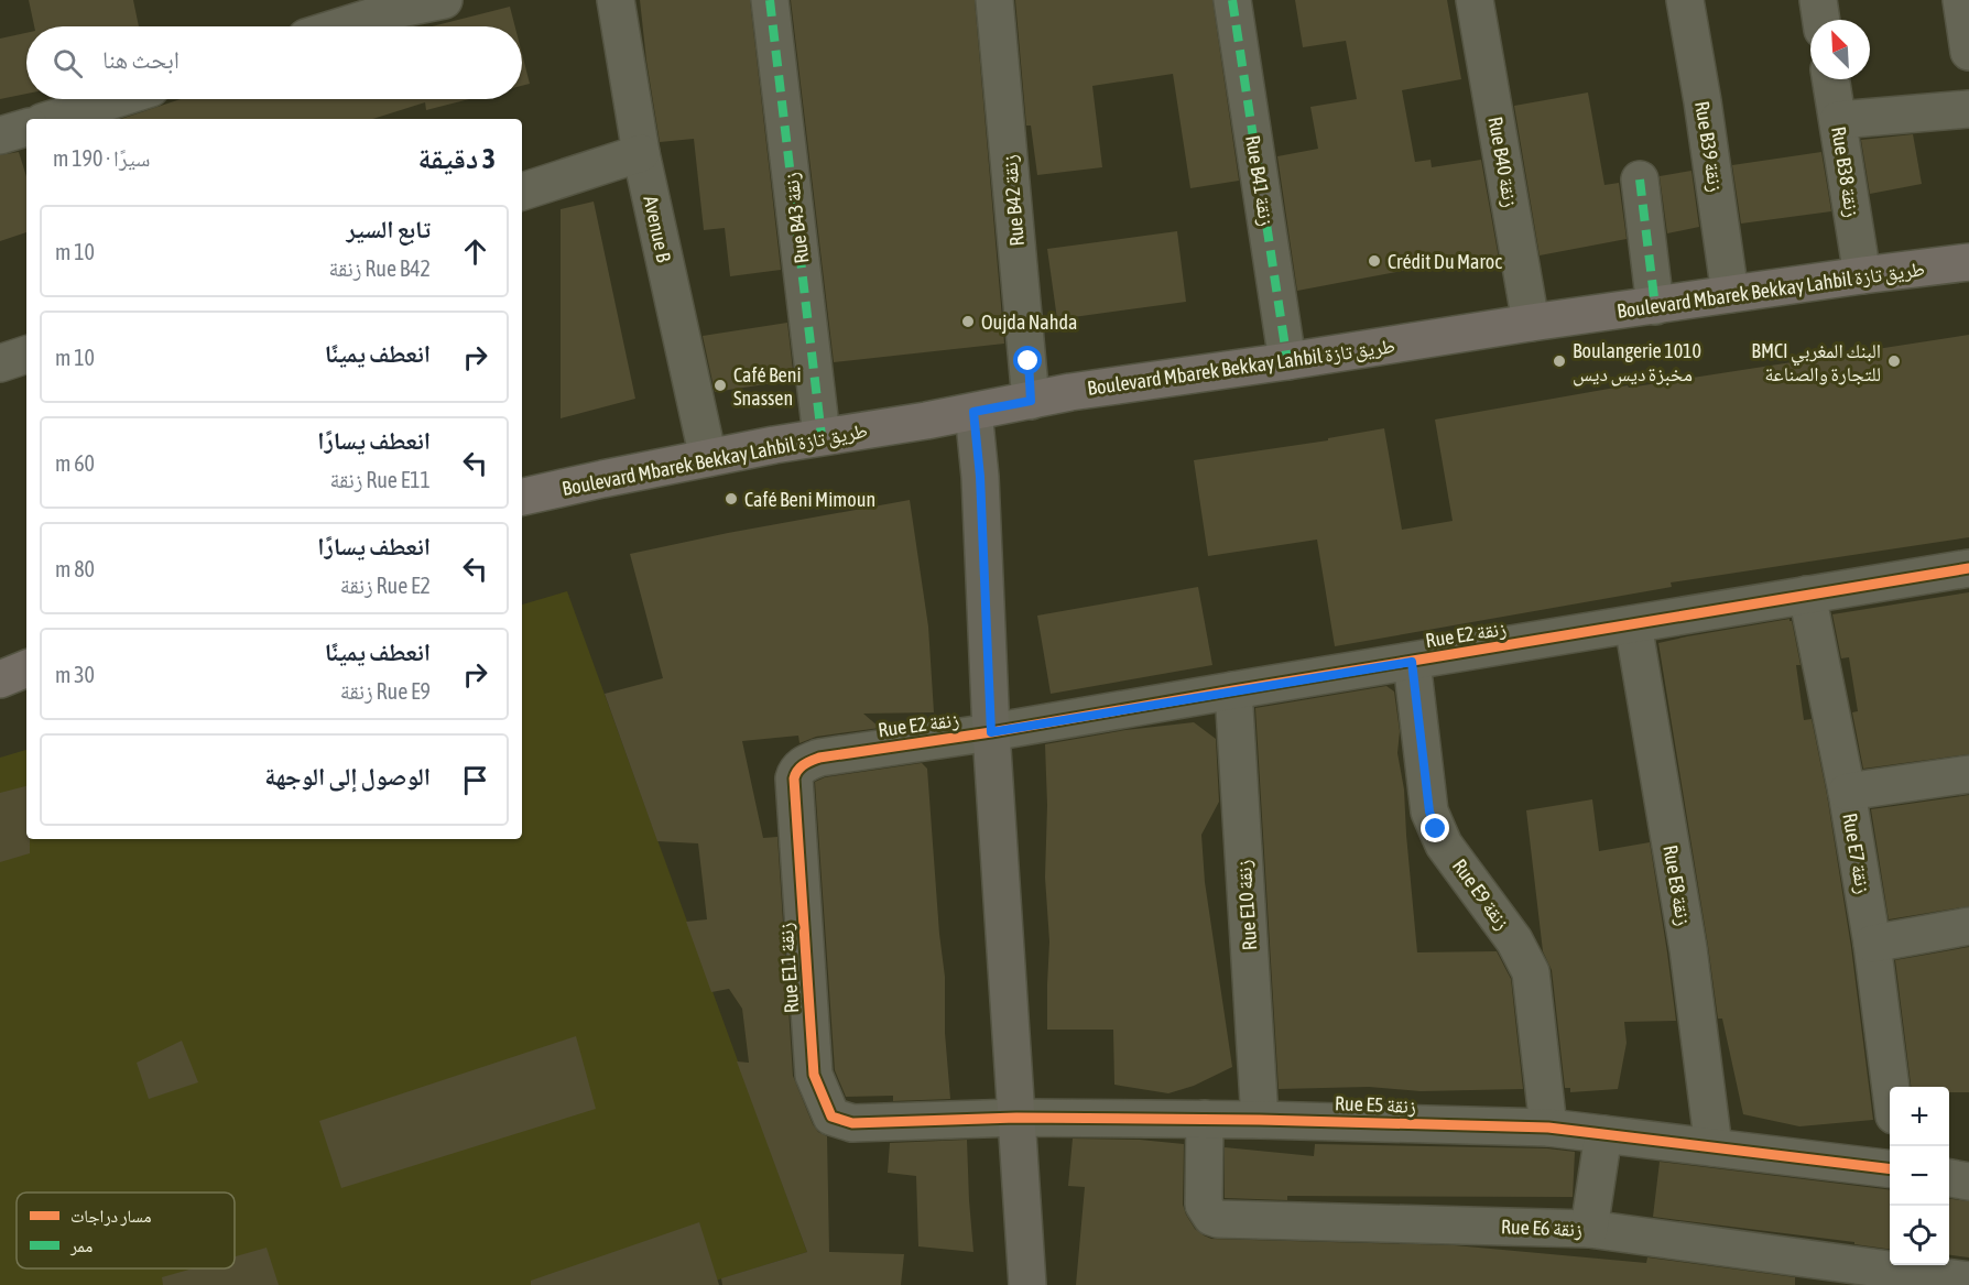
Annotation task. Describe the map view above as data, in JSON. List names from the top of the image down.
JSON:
{
  "streets": {
    "main road": ["Boulevard Mbarek Bekkay Lahbil طريق تازة"],
    "street": [
      "Rue B39 زنقة",
      "Rue B40 زنقة",
      "Rue B38 زنقة",
      "Rue B41 زنقة",
      "Rue B42 زنقة",
      "Rue B43 زنقة",
      "Avenue B",
      "Rue E2 زنقة",
      "Rue E7 زنقة",
      "Rue E8 زنقة",
      "Rue E9 زنقة",
      "Rue E10 زنقة",
      "Rue E11 زنقة",
      "Rue E5 زنقة",
      "Rue E6 زنقة"
    ]
  },
  "crossings": [
    ["Rue B39 زنقة", "Boulevard Mbarek Bekkay Lahbil طريق تازة"],
    ["Rue B40 زنقة", "Boulevard Mbarek Bekkay Lahbil طريق تازة"],
    ["Rue B38 زنقة", "Boulevard Mbarek Bekkay Lahbil طريق تازة"],
    ["Rue B41 زنقة", "Boulevard Mbarek Bekkay Lahbil طريق تازة"],
    ["Rue B42 زنقة", "Boulevard Mbarek Bekkay Lahbil طريق تازة"],
    ["Rue B43 زنقة", "Boulevard Mbarek Bekkay Lahbil طريق تازة"],
    ["Avenue B", "Boulevard Mbarek Bekkay Lahbil طريق تازة"],
    ["Rue E2 زنقة", "Rue E7 زنقة"],
    ["Rue E2 زنقة", "Rue E8 زنقة"],
    ["Rue E2 زنقة", "Rue E9 زنقة"],
    ["Rue E2 زنقة", "Rue E10 زنقة"],
    ["Rue E2 زنقة", "Rue E11 زنقة"],
    ["Rue E8 زنقة", "Rue E5 زنقة"],
    ["Rue E9 زنقة", "Rue E5 زنقة"],
    ["Rue E10 زنقة", "Rue E5 زنقة"],
    ["Rue E11 زنقة", "Rue E5 زنقة"],
    ["Rue E5 زنقة", "Rue E6 زنقة"]
  ],
  "places": [
    "Crédit Du Maroc",
    "Oujda Nahda",
    "Boulangerie 1010 مخبزة ديس ديس",
    "BMCI البنك المغربي للتجارة والصناعة",
    "Café Beni Snassen",
    "Café Beni Mimoun"
  ],
  "legend": ["مسار دراجات", "ممر"],
  "north": "top left",
  "page": {
    "search": "ابحث هنا",
    "heading": ["3 دقيقة", "سيرًا · 190 m"],
    "list": [
      ["تابع السير", "Rue B42 زنقة", "10 m"],
      ["انعطف يمينًا", "10 m"],
      ["انعطف يسارًا", "Rue E11 زنقة", "60 m"],
      ["انعطف يسارًا", "Rue E2 زنقة", "80 m"],
      ["انعطف يمينًا", "Rue E9 زنقة", "30 m"],
      "الوصول إلى الوجهة"
    ],
    "map_buttons": ["+", "−"]
  }
}
